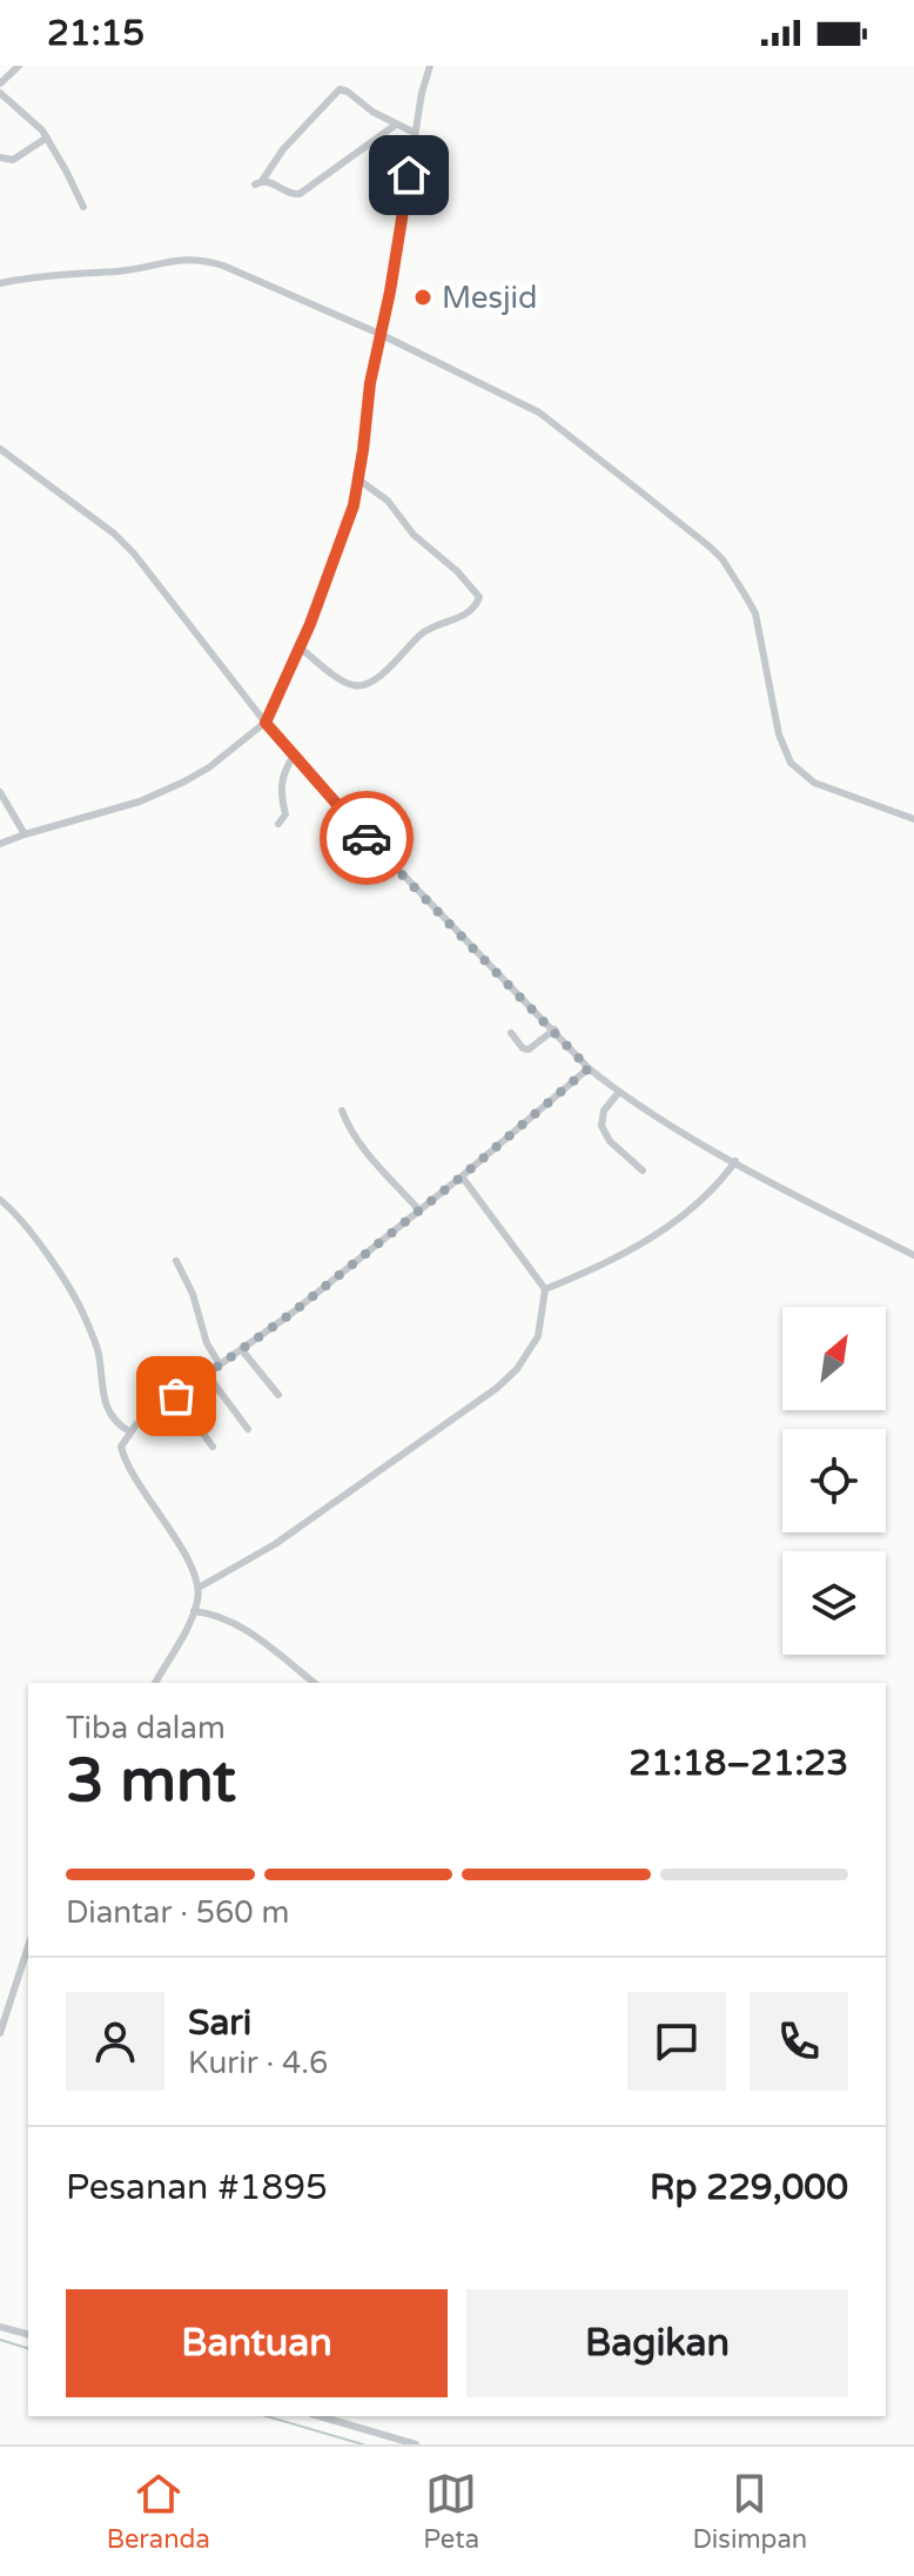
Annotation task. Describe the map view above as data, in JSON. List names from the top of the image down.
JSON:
{
  "places": ["Mesjid"],
  "north": "top right",
  "page": {
    "status": "21:15",
    "heading": ["3 mnt", "Tiba dalam", "21:18–21:23"],
    "panel": [
      "Sari",
      "Kurir · 4.6",
      "Pesanan #1895",
      "Rp 229,000"
    ],
    "bar": "Diantar · 560 m",
    "buttons": ["Bantuan", "Bagikan"],
    "tabs": ["Beranda", "Peta", "Disimpan"]
  }
}
